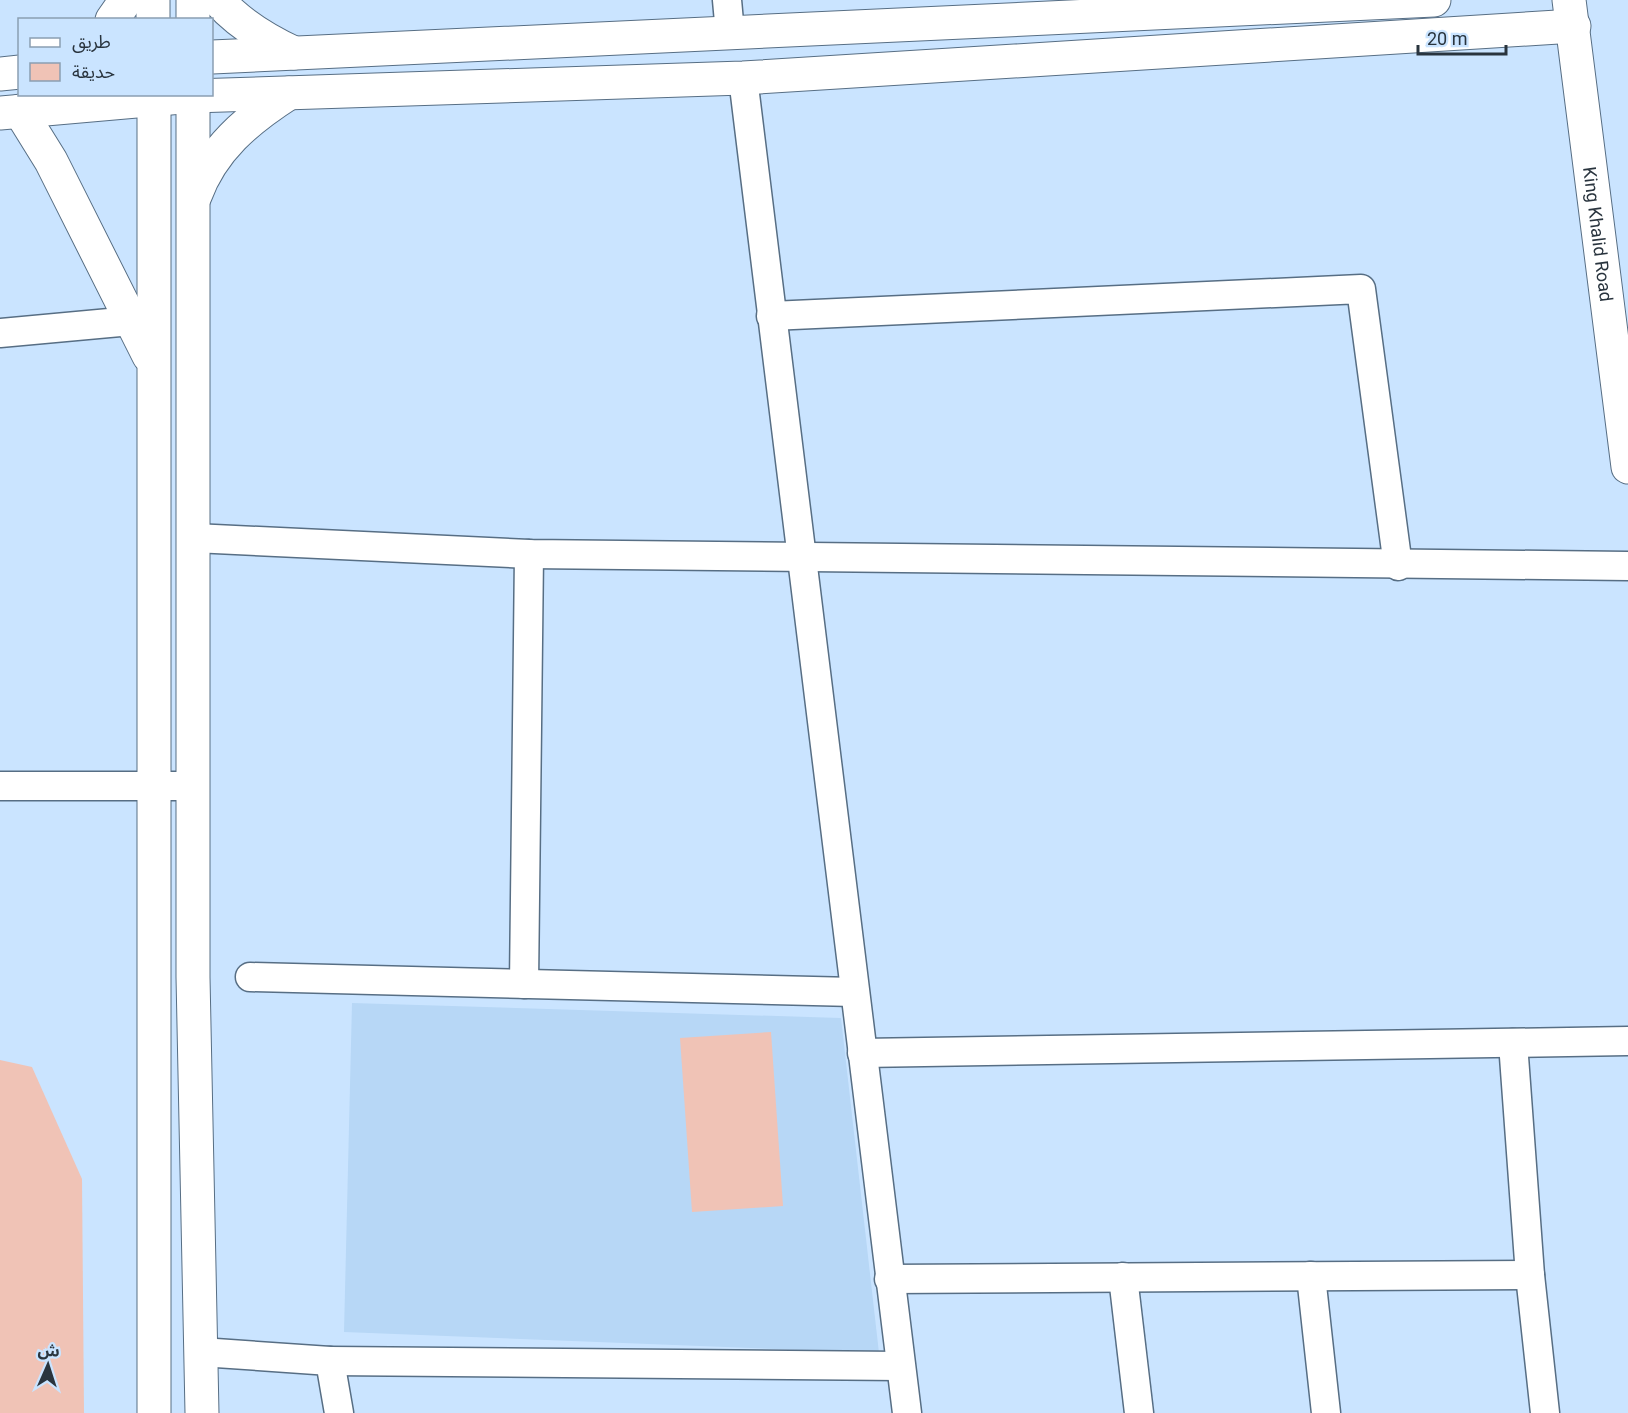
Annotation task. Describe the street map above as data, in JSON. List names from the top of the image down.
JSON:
{
  "streets": {
    "main road": ["King Khalid Road"]
  },
  "legend": ["طريق", "حديقة"],
  "scale_bar": "20 m",
  "north": "top"
}
